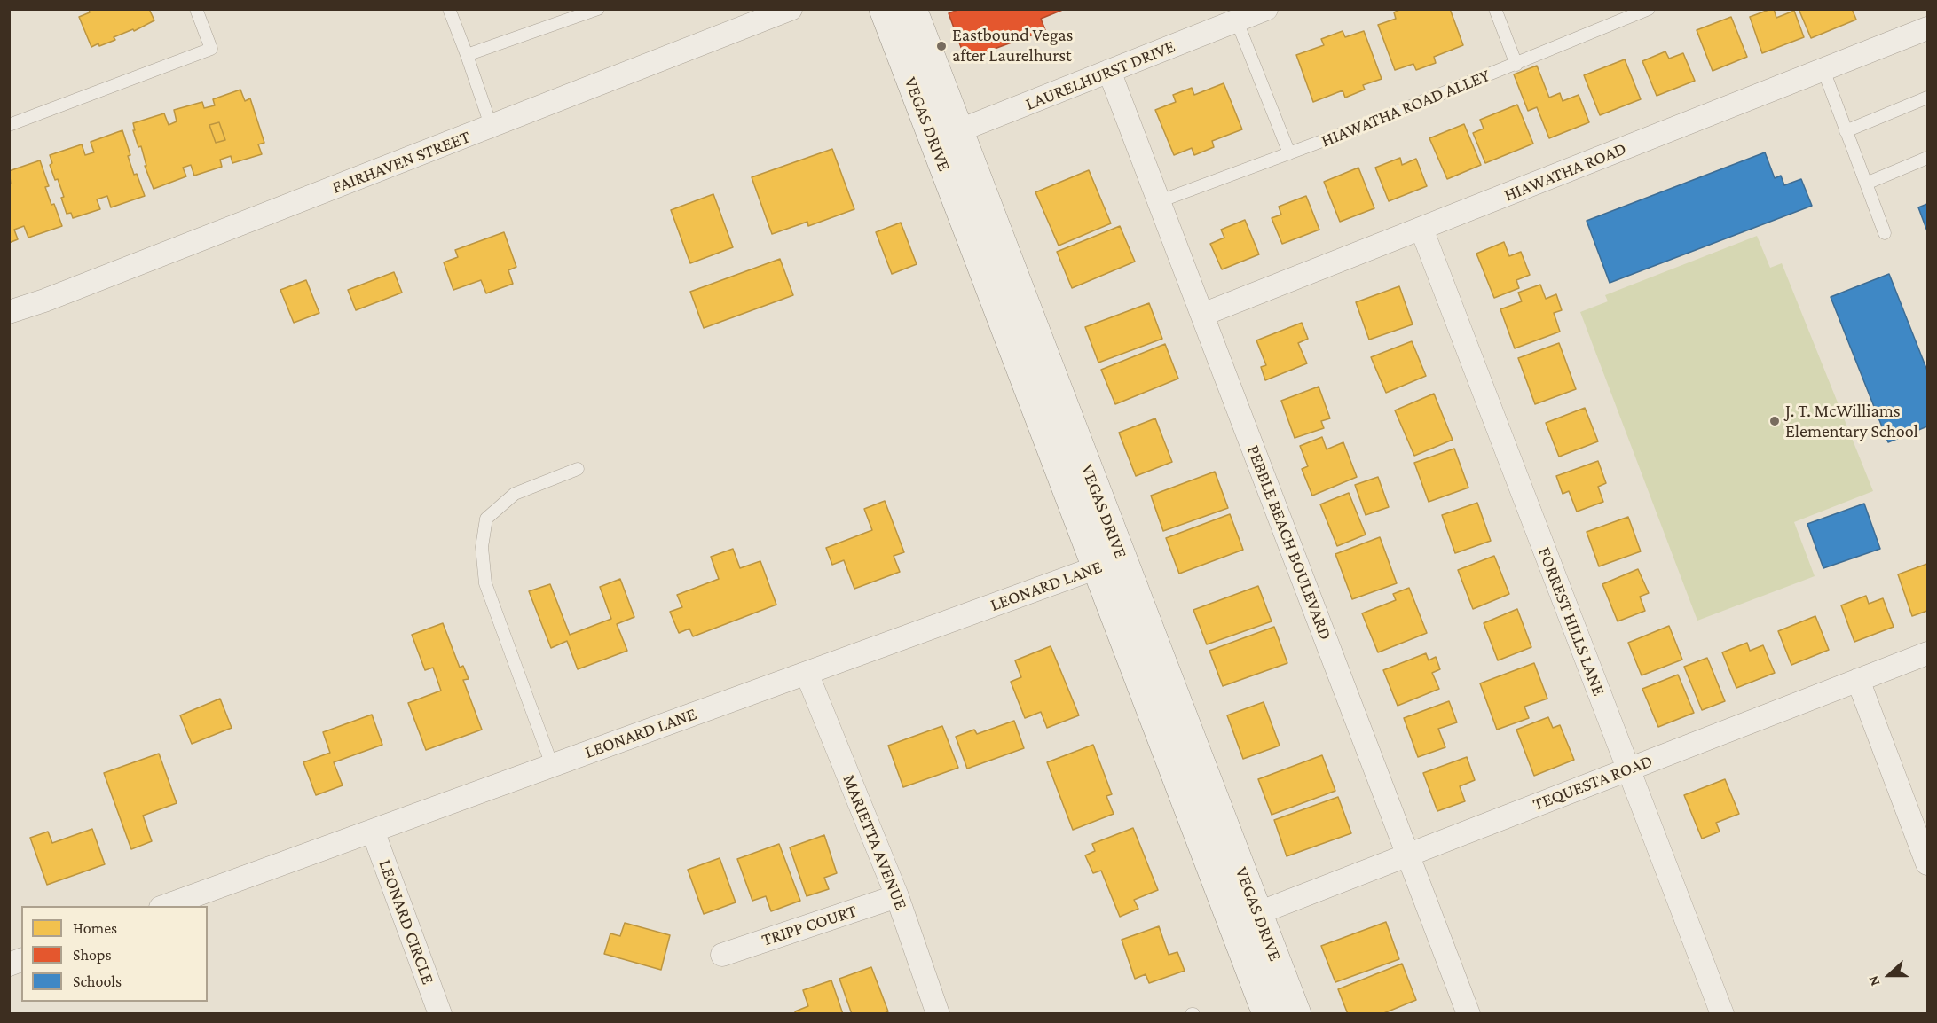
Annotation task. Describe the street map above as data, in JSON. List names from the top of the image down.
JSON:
{
  "streets": {
    "main road": ["VEGAS DRIVE"],
    "street": [
      "LAURELHURST DRIVE",
      "FAIRHAVEN STREET",
      "HIAWATHA ROAD",
      "PEBBLE BEACH BOULEVARD",
      "LEONARD LANE",
      "FORREST HILLS LANE",
      "TEQUESTA ROAD",
      "MARIETTA AVENUE",
      "LEONARD CIRCLE",
      "TRIPP COURT"
    ],
    "lane": ["HIAWATHA ROAD ALLEY"]
  },
  "crossings": [
    ["LAURELHURST DRIVE", "VEGAS DRIVE"],
    ["LAURELHURST DRIVE", "PEBBLE BEACH BOULEVARD"],
    ["HIAWATHA ROAD ALLEY", "PEBBLE BEACH BOULEVARD"],
    ["VEGAS DRIVE", "LEONARD LANE"],
    ["VEGAS DRIVE", "TEQUESTA ROAD"],
    ["HIAWATHA ROAD", "PEBBLE BEACH BOULEVARD"],
    ["HIAWATHA ROAD", "FORREST HILLS LANE"],
    ["PEBBLE BEACH BOULEVARD", "TEQUESTA ROAD"],
    ["LEONARD LANE", "MARIETTA AVENUE"],
    ["LEONARD LANE", "LEONARD CIRCLE"],
    ["FORREST HILLS LANE", "TEQUESTA ROAD"],
    ["MARIETTA AVENUE", "TRIPP COURT"]
  ],
  "places": ["Eastbound Vegas after Laurelhurst", "J. T. McWilliams Elementary School"],
  "legend": ["Homes", "Shops", "Schools"],
  "north": "left"
}
